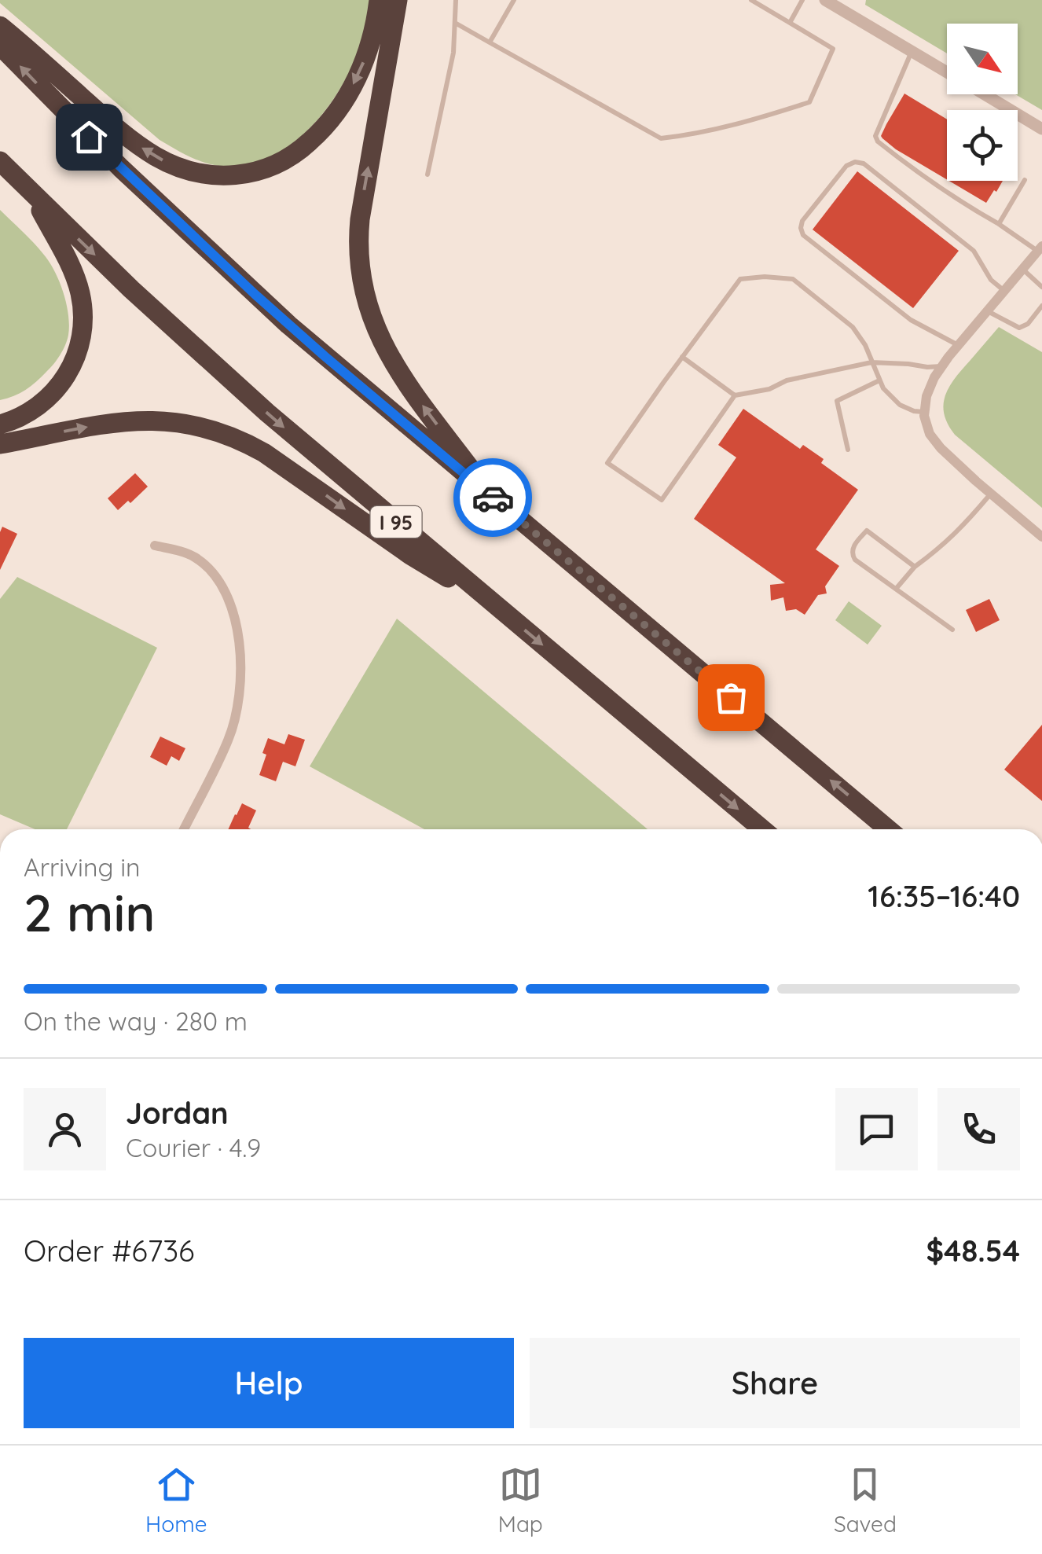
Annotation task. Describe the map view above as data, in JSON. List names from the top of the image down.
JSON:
{
  "streets": {
    "highway": ["I 95"]
  },
  "north": "bottom right",
  "page": {
    "heading": ["2 min", "Arriving in", "16:35–16:40"],
    "panel": [
      "Jordan",
      "Courier · 4.9",
      "Order #6736",
      "$48.54"
    ],
    "bar": "On the way · 280 m",
    "buttons": ["Help", "Share"],
    "tabs": ["Home", "Map", "Saved"]
  }
}
